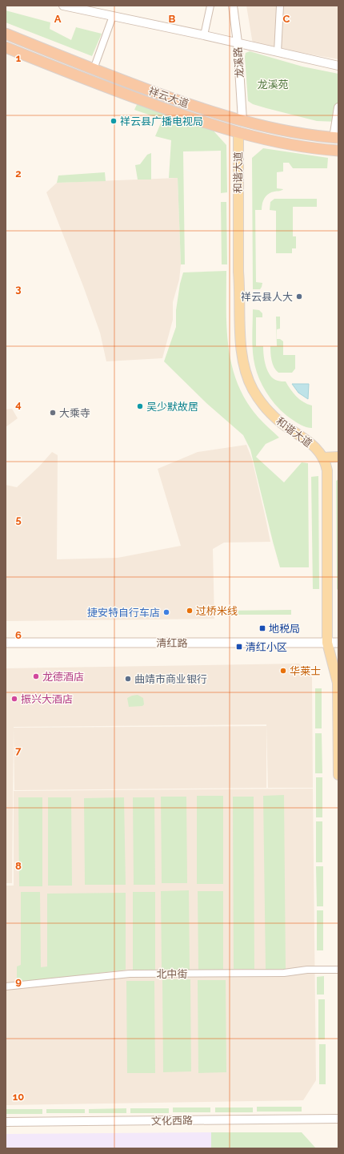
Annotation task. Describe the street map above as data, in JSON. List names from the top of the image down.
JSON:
{
  "streets": {
    "highway": ["祥云大道"],
    "main road": ["和谐大道", "清红路"],
    "street": ["龙溪路", "北中街", "文化西路"]
  },
  "crossings": [
    ["龙溪路", "祥云大道"],
    ["祥云大道", "和谐大道"],
    ["和谐大道", "清红路"]
  ],
  "parks": ["龙溪苑"],
  "places": {
    "other": [
      "祥云县广播电视局",
      "祥云县人大",
      "吴少默故居",
      "大乘寺",
      "过桥米线",
      "捷安特自行车店",
      "华莱士",
      "龙德酒店",
      "曲靖市商业银行",
      "振兴大酒店"
    ],
    "transit": ["地税局", "清红小区"]
  },
  "grid": {
    "columns": ["A", "B", "C"],
    "rows": [
      "1",
      "2",
      "3",
      "4",
      "5",
      "6",
      "7",
      "8",
      "9",
      "10"
    ]
  }
}
